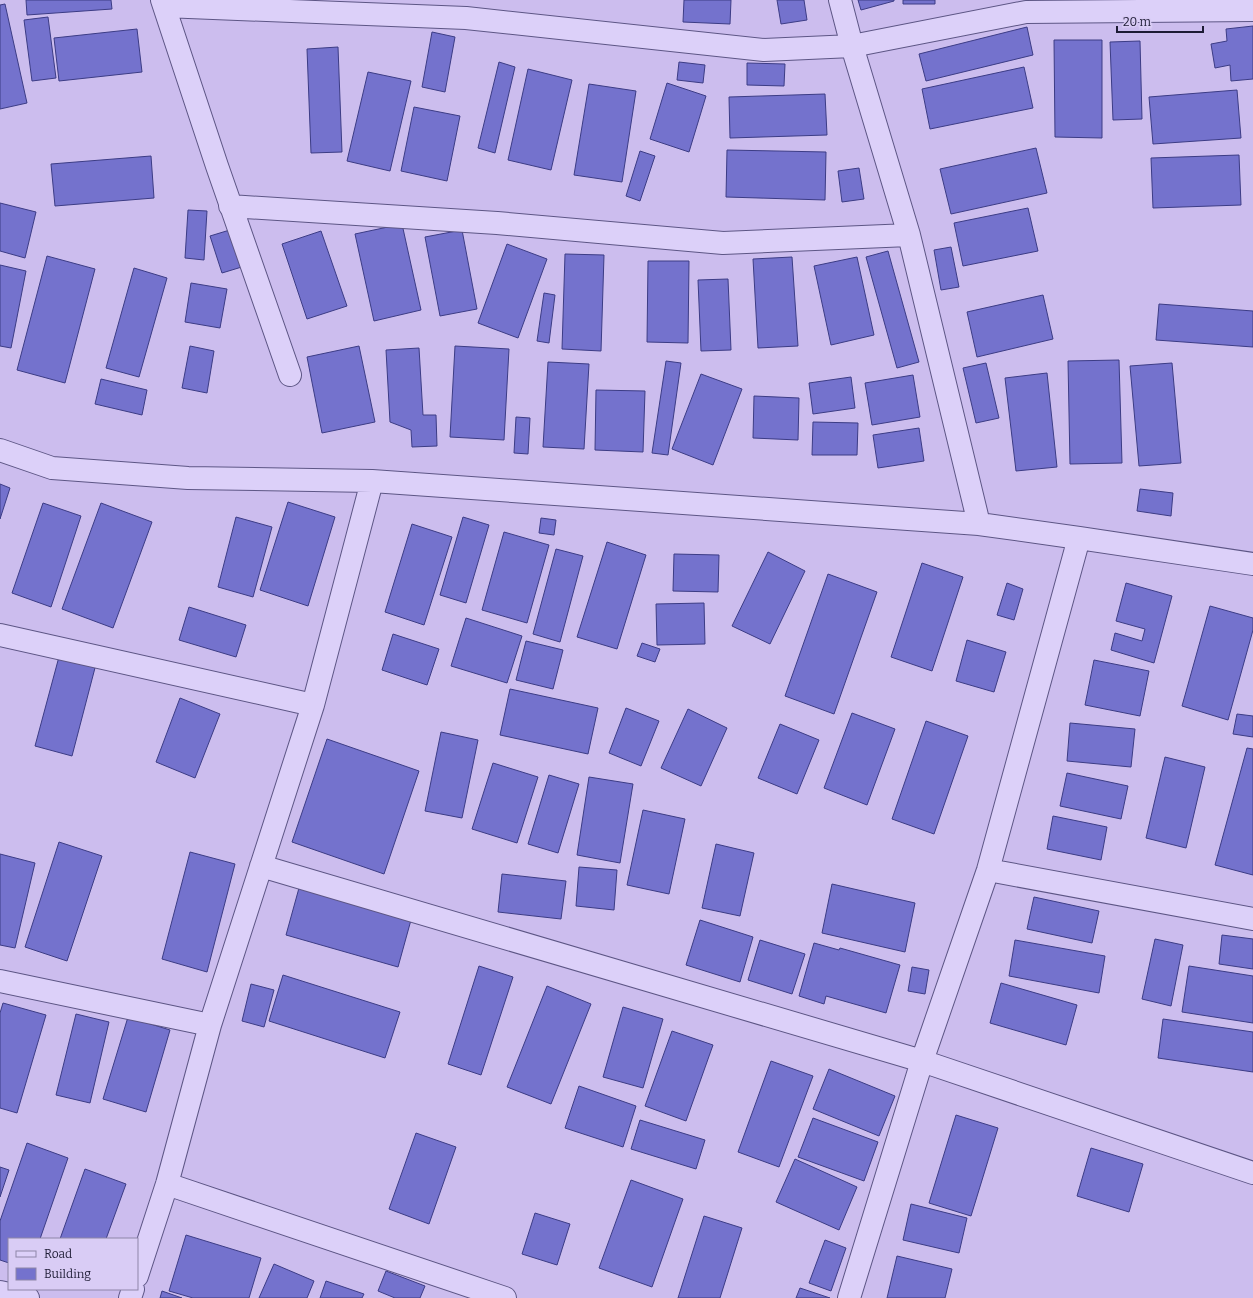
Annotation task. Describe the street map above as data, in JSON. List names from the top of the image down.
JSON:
{
  "legend": ["Road", "Building"],
  "scale_bar": "20 m"
}
